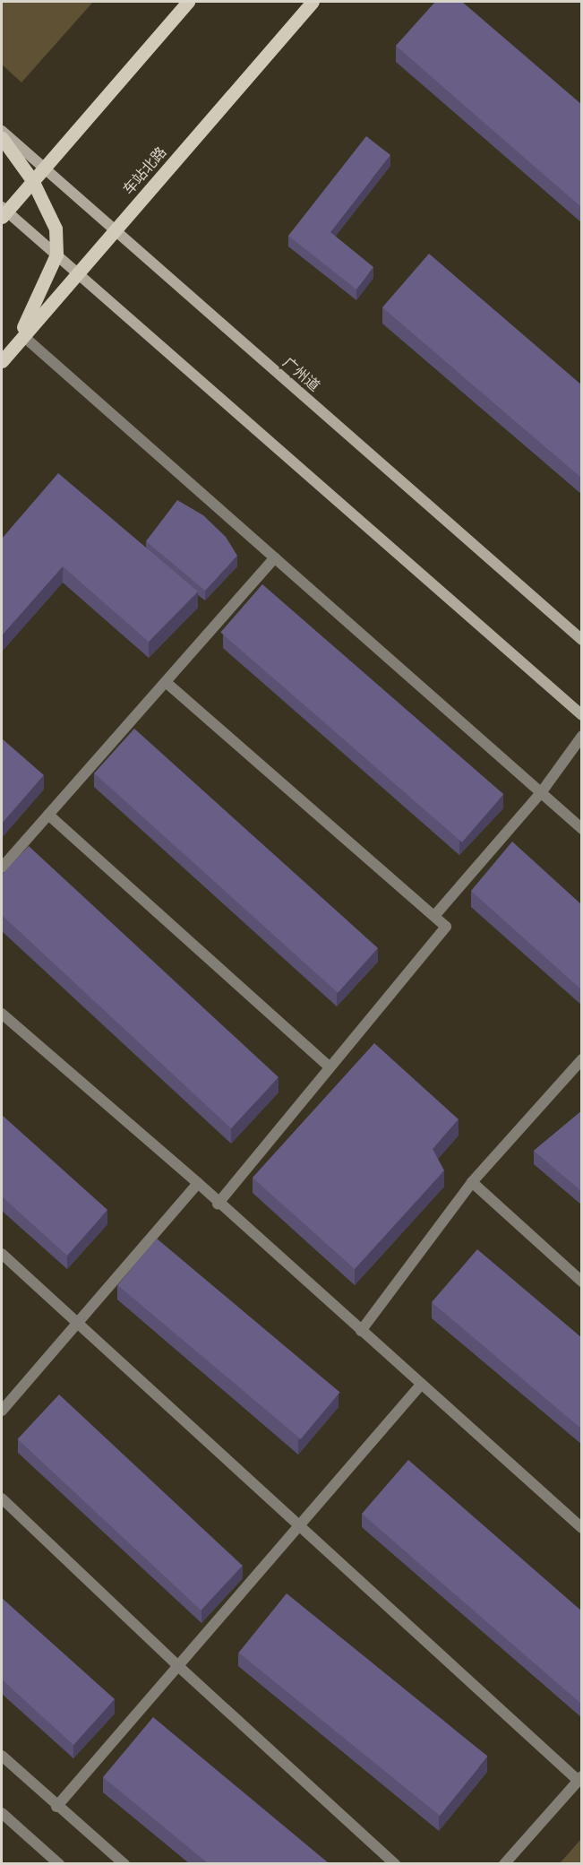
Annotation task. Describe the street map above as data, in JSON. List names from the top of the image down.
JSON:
{
  "streets": {
    "main road": ["车站北路"],
    "street": ["广州道"]
  },
  "crossings": [
    ["车站北路", "广州道"]
  ]
}
